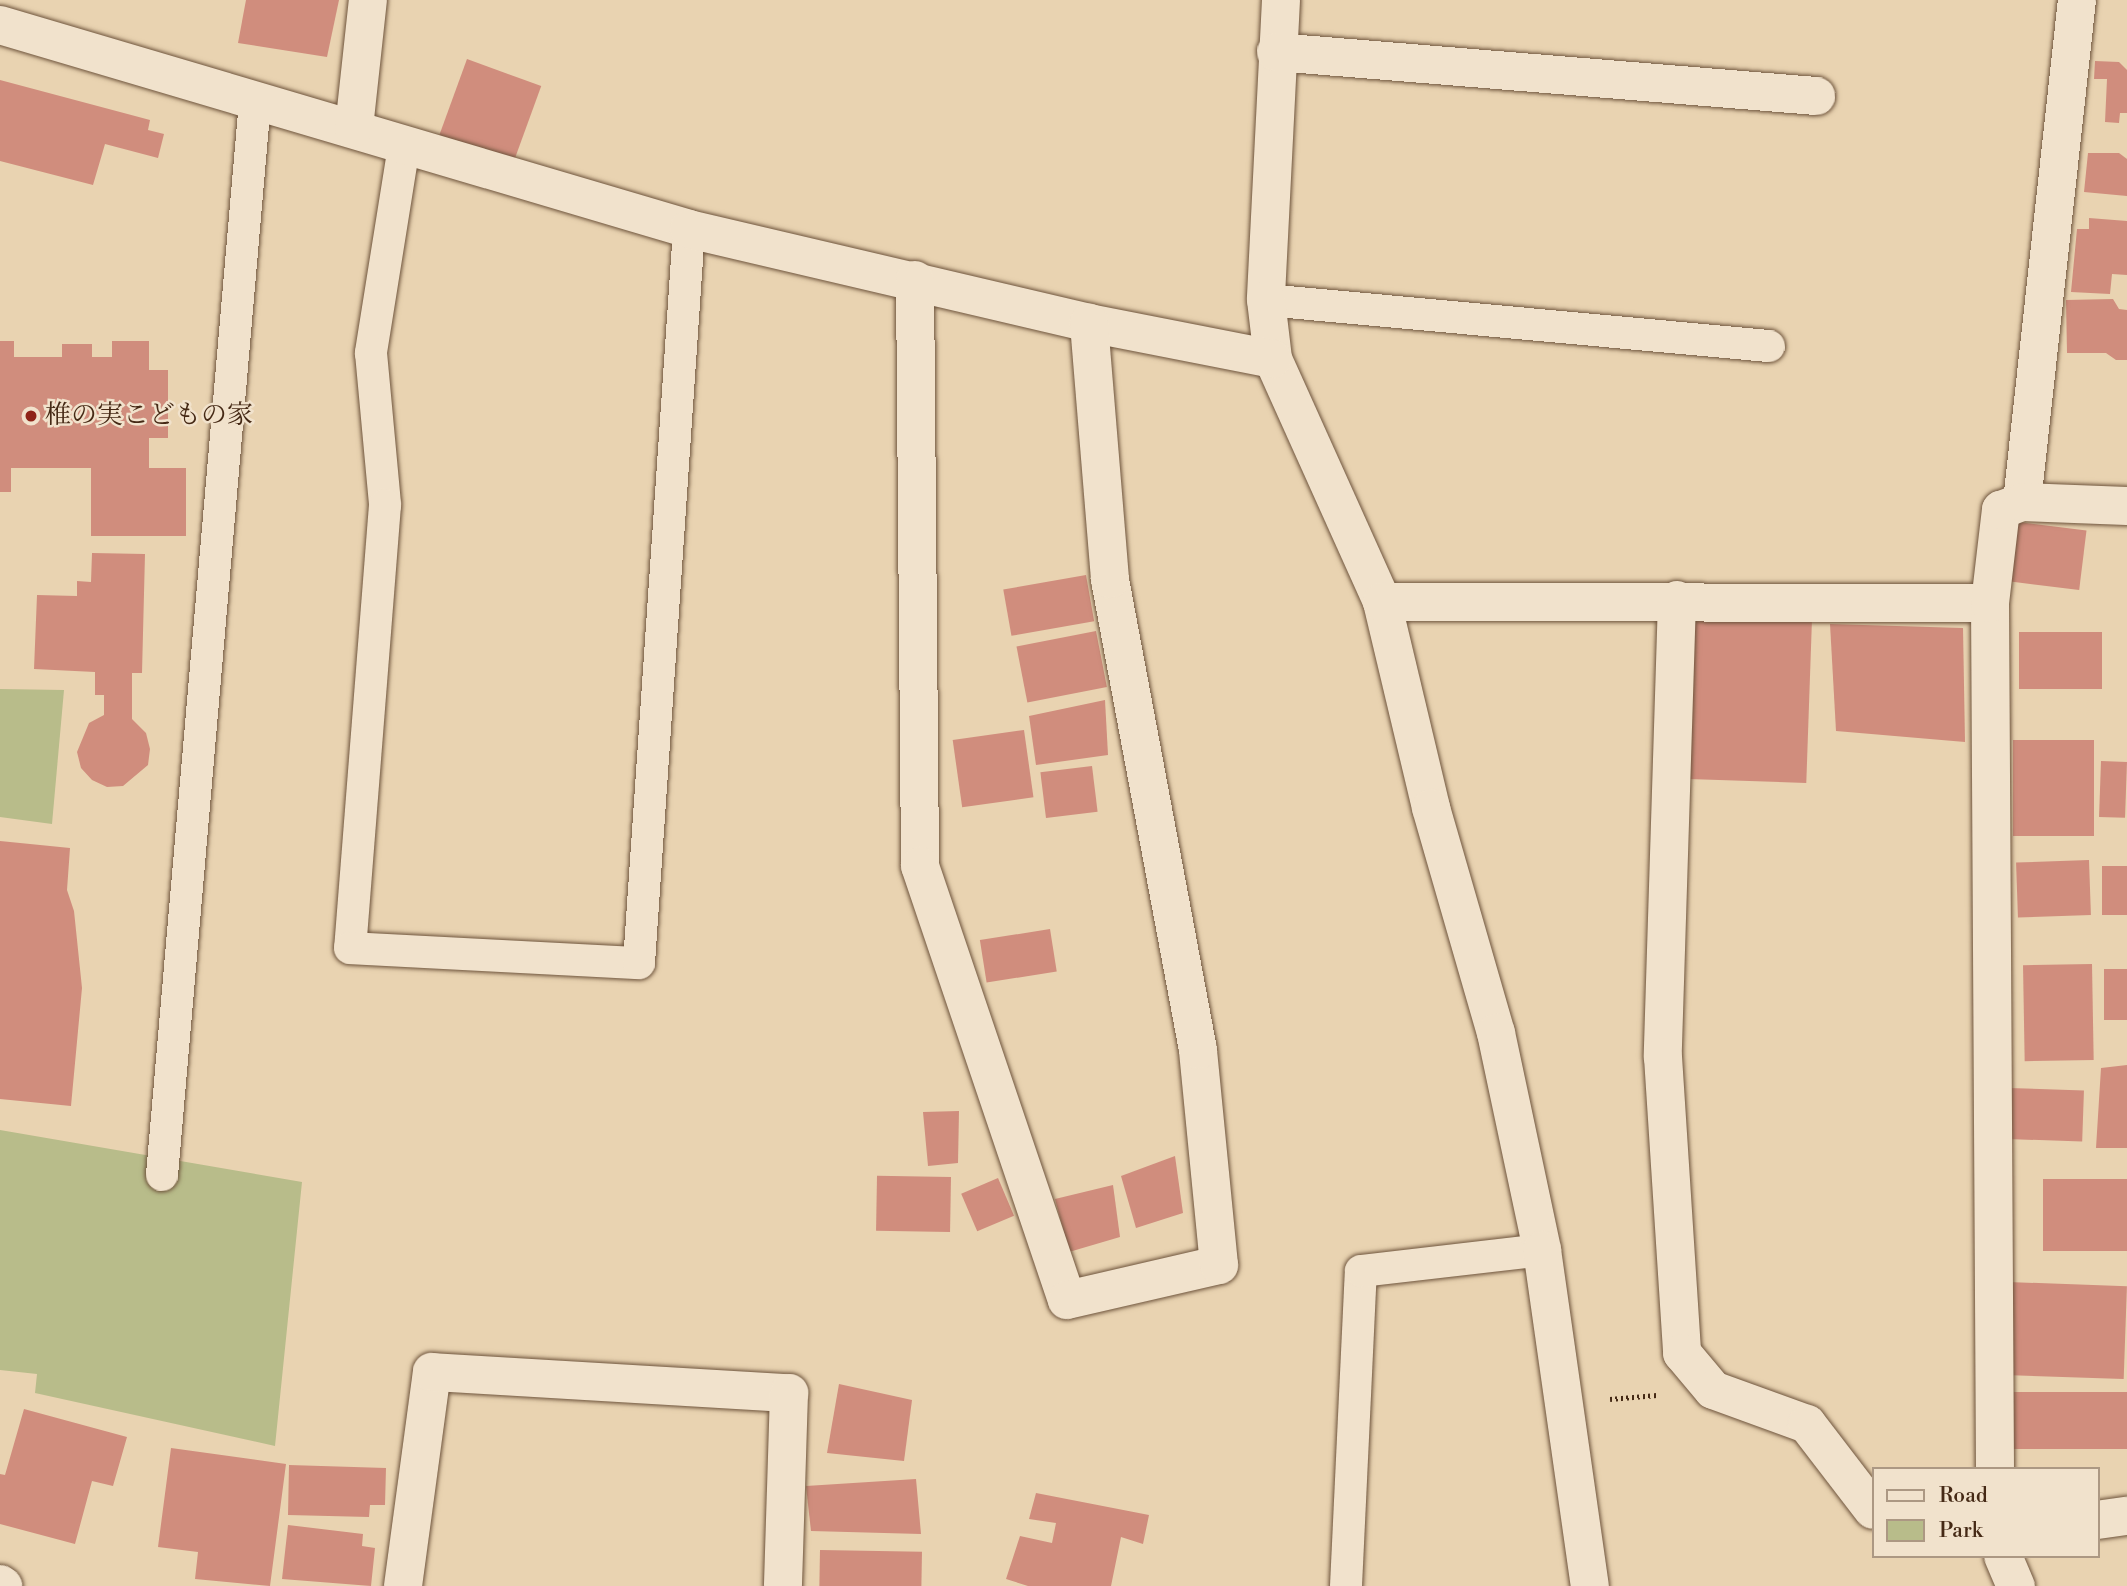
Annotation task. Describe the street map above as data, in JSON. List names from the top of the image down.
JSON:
{
  "places": ["椎の実こどもの家"],
  "legend": ["Road", "Park"]
}
